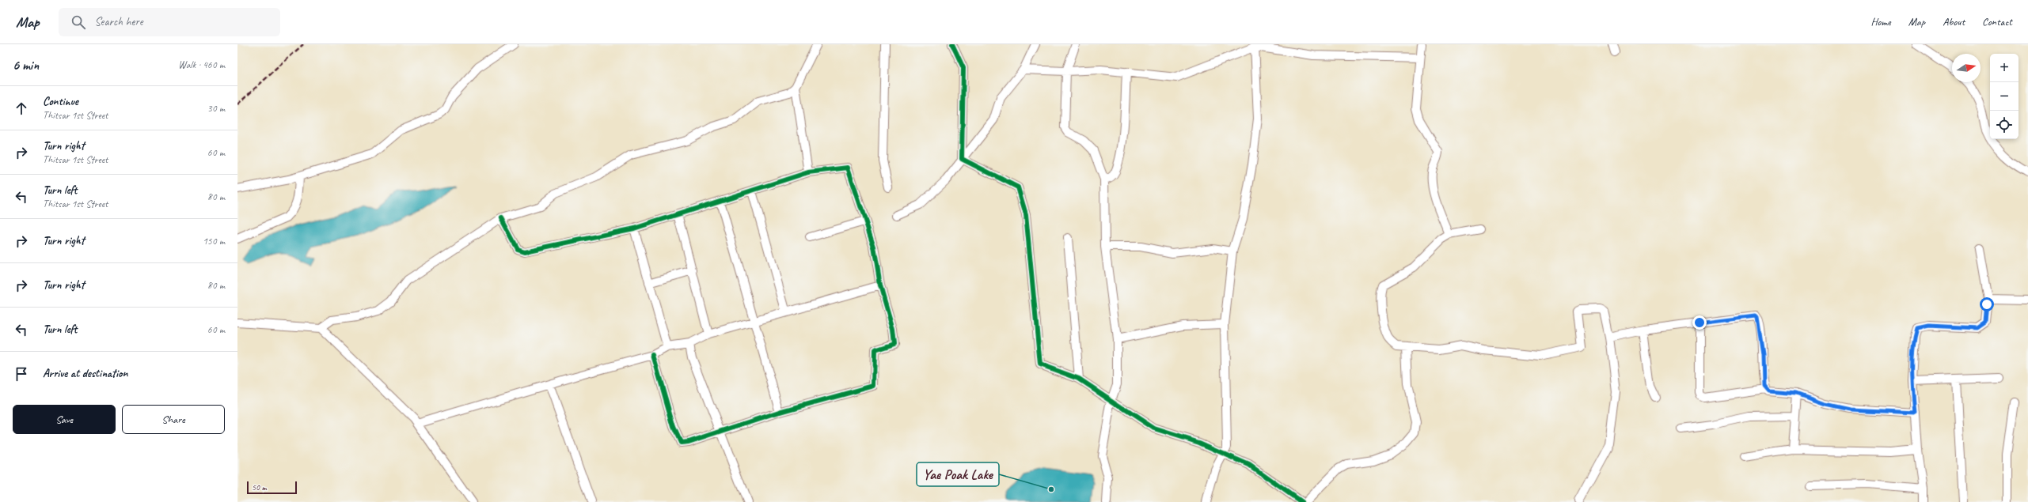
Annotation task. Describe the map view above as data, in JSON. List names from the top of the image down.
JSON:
{
  "places": ["Yae Poak Lake"],
  "scale_bar": "50 m",
  "north": "right",
  "page": {
    "header": "Map",
    "search": "Search here",
    "nav": [
      "Home",
      "Map",
      "About",
      "Contact"
    ],
    "heading": ["6 min", "Walk · 460 m"],
    "map_buttons": ["+", "−"],
    "list": [
      ["Continue", "Thitsar 1st Street", "30 m"],
      ["Turn right", "Thitsar 1st Street", "60 m"],
      ["Turn left", "Thitsar 1st Street", "80 m"],
      ["Turn right", "150 m"],
      ["Turn right", "80 m"],
      ["Turn left", "60 m"],
      "Arrive at destination"
    ],
    "buttons": ["Save", "Share"],
    "scale": "50 m"
  }
}
